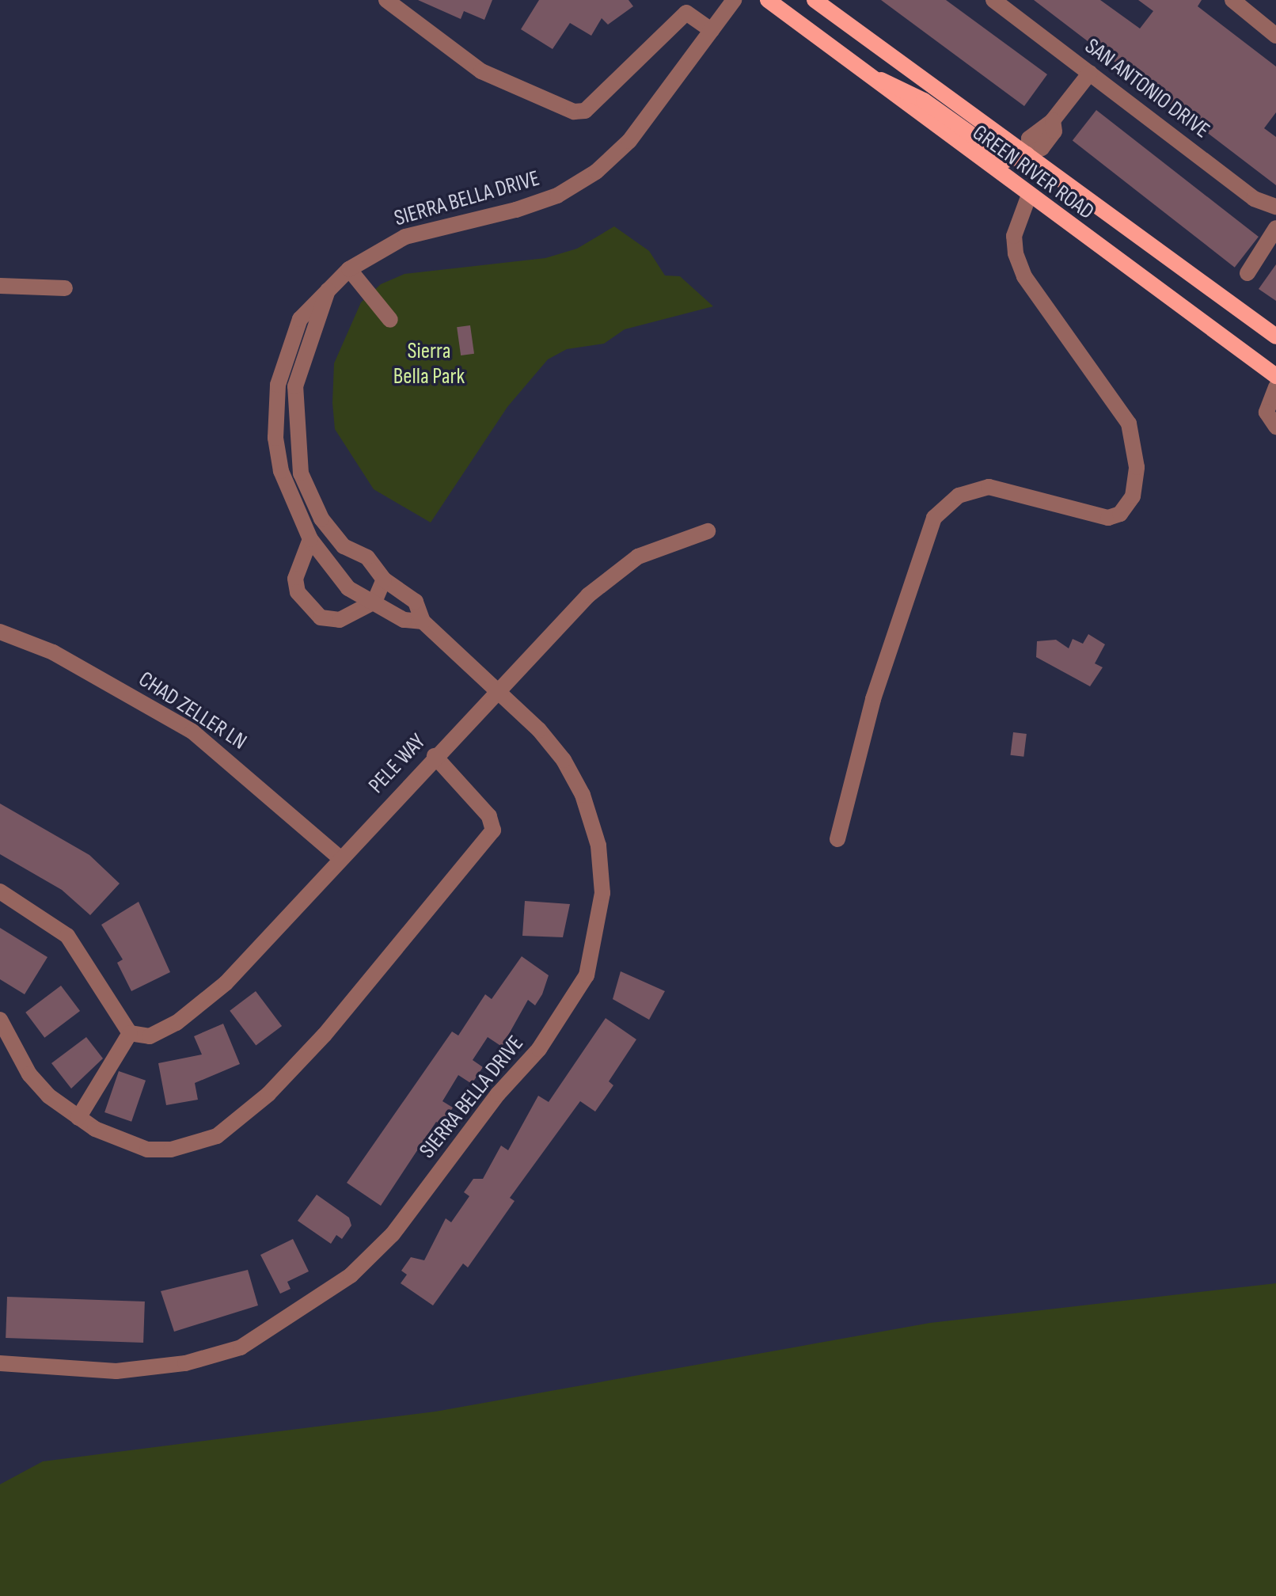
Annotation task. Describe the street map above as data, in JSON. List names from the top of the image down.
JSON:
{
  "streets": {
    "main road": ["GREEN RIVER ROAD"],
    "street": [
      "SAN ANTONIO DRIVE",
      "SIERRA BELLA DRIVE",
      "CHAD ZELLER LN",
      "PELE WAY"
    ]
  },
  "crossings": [
    ["SIERRA BELLA DRIVE", "PELE WAY"],
    ["CHAD ZELLER LN", "PELE WAY"]
  ],
  "parks": ["Sierra Bella Park"]
}
